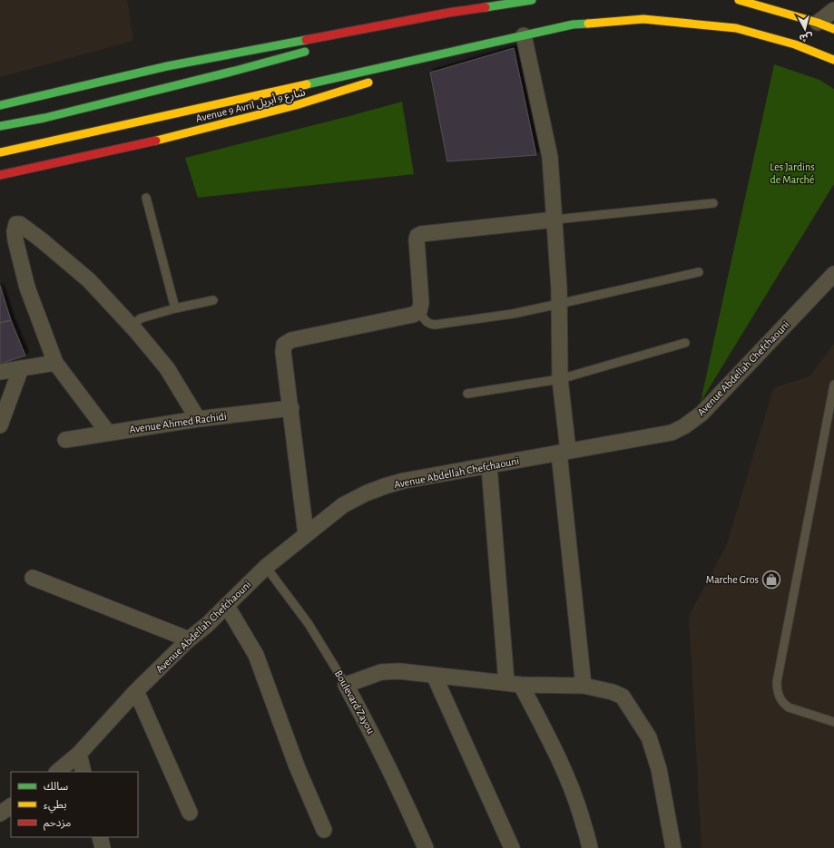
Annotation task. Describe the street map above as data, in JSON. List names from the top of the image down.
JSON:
{
  "streets": {
    "highway": ["Avenue 9 Avril شارع 9 أبريل"],
    "street": ["Avenue Abdellah Chefchaouni", "Avenue Ahmed Rachidi", "Boulevard Zayou"]
  },
  "crossings": [
    ["Avenue Abdellah Chefchaouni", "Boulevard Zayou"]
  ],
  "parks": ["Les Jardins de Marché"],
  "places": {
    "shop": ["Marche Gros"]
  },
  "legend": ["سالك", "بطيء", "مزدحم"],
  "north": "bottom"
}
